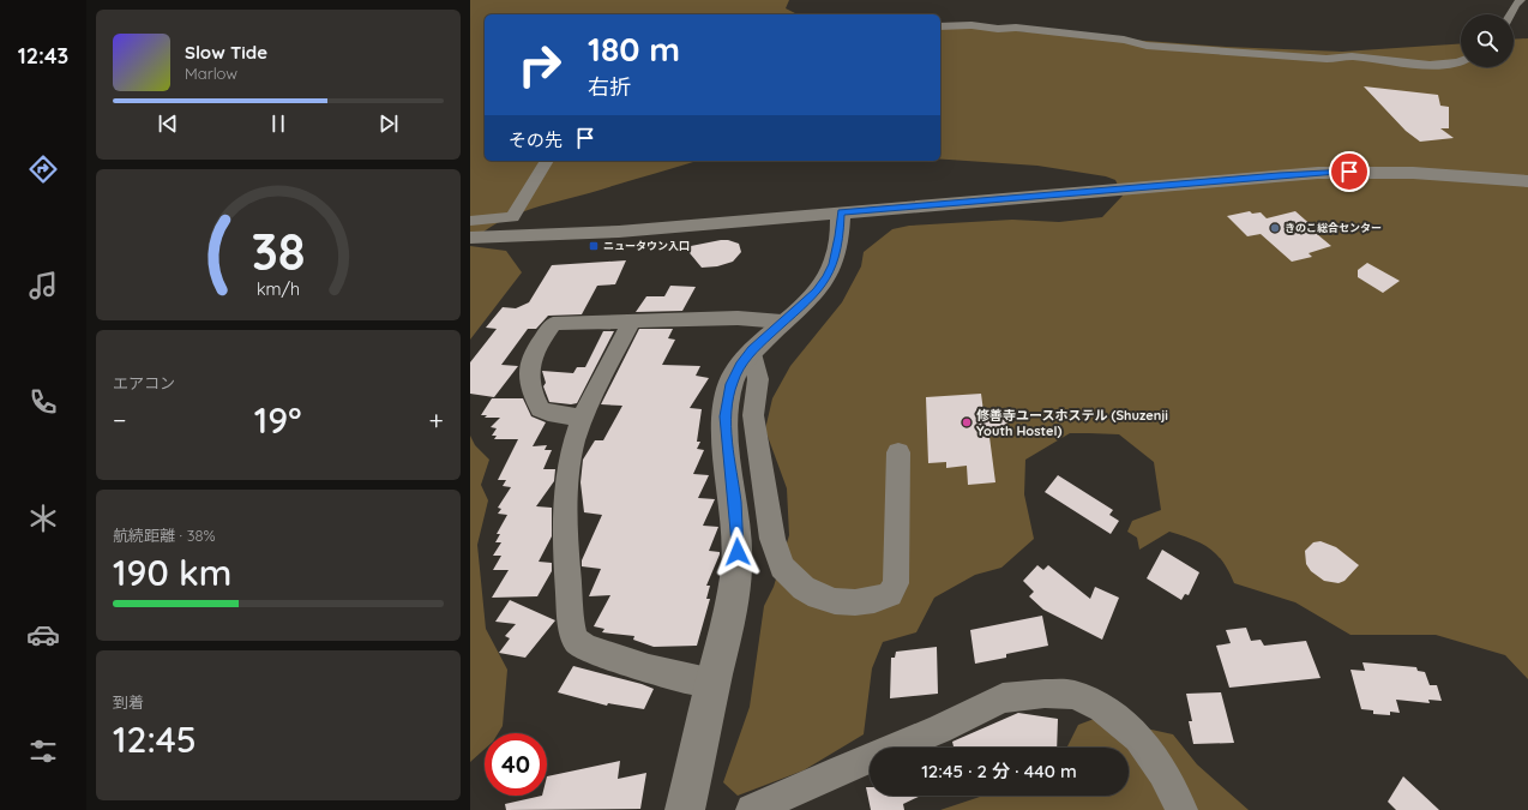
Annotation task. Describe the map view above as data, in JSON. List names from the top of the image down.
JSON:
{
  "places": {
    "other": ["きのこ総合センター", "修善寺ユースホステル (Shuzenji Youth Hostel)"],
    "transit": ["ニュータウン入口"]
  },
  "page": {
    "tabs": "12:43",
    "turn": ["180 m", "右折"],
    "song": ["Slow Tide", "Marlow"],
    "then": "その先",
    "tile": [
      "エアコン",
      ["航続距離 · 38%", "190 km"],
      ["到着", "12:45"]
    ],
    "heat": ["−", "19°", "+"],
    "limit": "40",
    "trip": "12:45 · 2 分 · 440 m",
    "gauge": ["38", "km/h"]
  }
}
